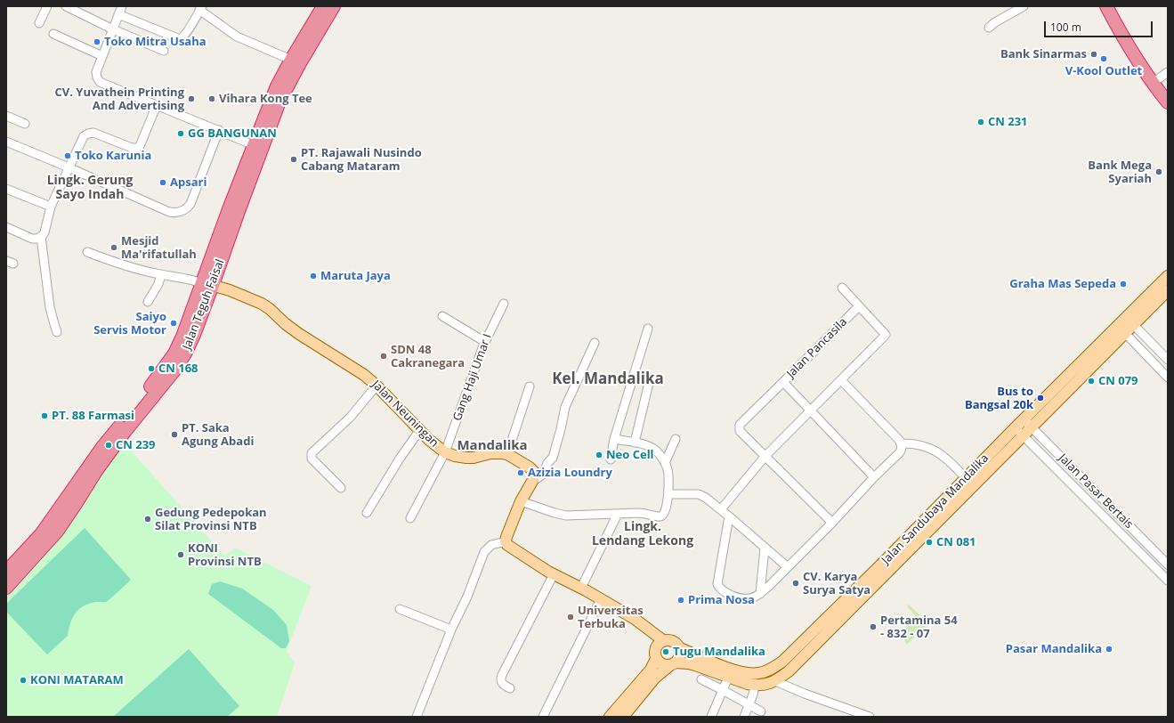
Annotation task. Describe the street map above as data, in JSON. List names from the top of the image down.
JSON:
{
  "streets": {
    "highway": ["Jalan Teguh Faisal"],
    "main road": ["Jalan Neuningan", "Jalan Sandubaya Mandalika"],
    "street": ["Jalan Pancasila", "Gang Haji Umar I", "Jalan Pasar Bertais"]
  },
  "crossings": [
    ["Jalan Teguh Faisal", "Jalan Neuningan"],
    ["Gang Haji Umar I", "Jalan Neuningan"],
    ["Jalan Pasar Bertais", "Jalan Sandubaya Mandalika"]
  ],
  "districts": [
    "Lingk. Gerung Sayo Indah",
    "Kel. Mandalika",
    "Mandalika",
    "Lingk. Lendang Lekong"
  ],
  "places": [
    "Toko Mitra Usaha",
    "Bank Sinarmas",
    "V-Kool Outlet",
    "CV. Yuvathein Printing And Advertising",
    "Vihara Kong Tee",
    "CN 231",
    "GG BANGUNAN",
    "Toko Karunia",
    "PT. Rajawali Nusindo Cabang Mataram",
    "Bank Mega Syariah",
    "Apsari",
    "Mesjid Ma'rifatullah",
    "Maruta Jaya",
    "Graha Mas Sepeda",
    "Saiyo Servis Motor",
    "SDN 48 Cakranegara",
    "CN 168",
    "CN 079",
    "Bus to Bangsal 20k",
    "PT. 88 Farmasi",
    "PT. Saka Agung Abadi",
    "CN 239",
    "Neo Cell",
    "Azizia Loundry",
    "Gedung Pedepokan Silat Provinsi NTB",
    "CN 081",
    "KONI Provinsi NTB",
    "CV. Karya Surya Satya",
    "Prima Nosa",
    "Universitas Terbuka",
    "Pertamina 54 - 832 - 07",
    "Pasar Mandalika",
    "Tugu Mandalika",
    "KONI MATARAM"
  ],
  "scale_bar": "100 m"
}
